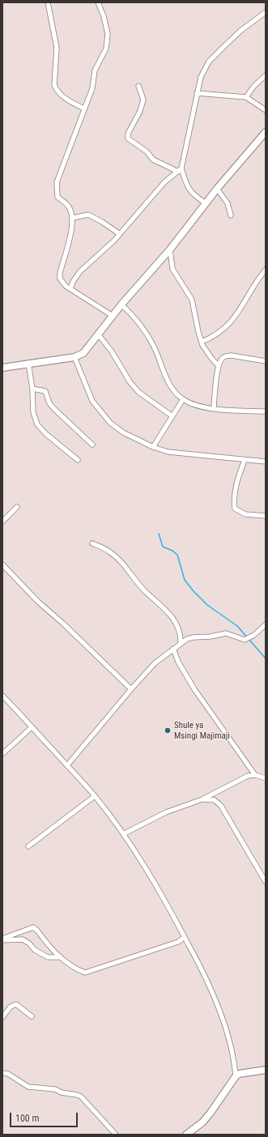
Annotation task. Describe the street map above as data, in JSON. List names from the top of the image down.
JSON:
{
  "places": ["Shule ya Msingi Majimaji"],
  "scale_bar": "100 m"
}
